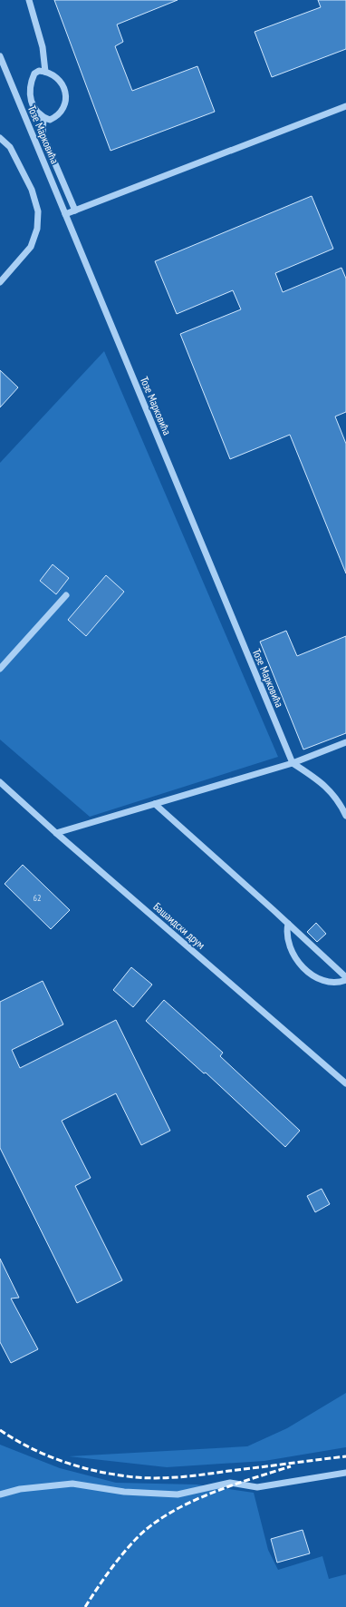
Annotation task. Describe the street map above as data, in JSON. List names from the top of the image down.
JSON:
{
  "streets": {
    "street": ["Тозе Марковића", "Башаидски друм"]
  },
  "house_numbers": ["62"]
}
